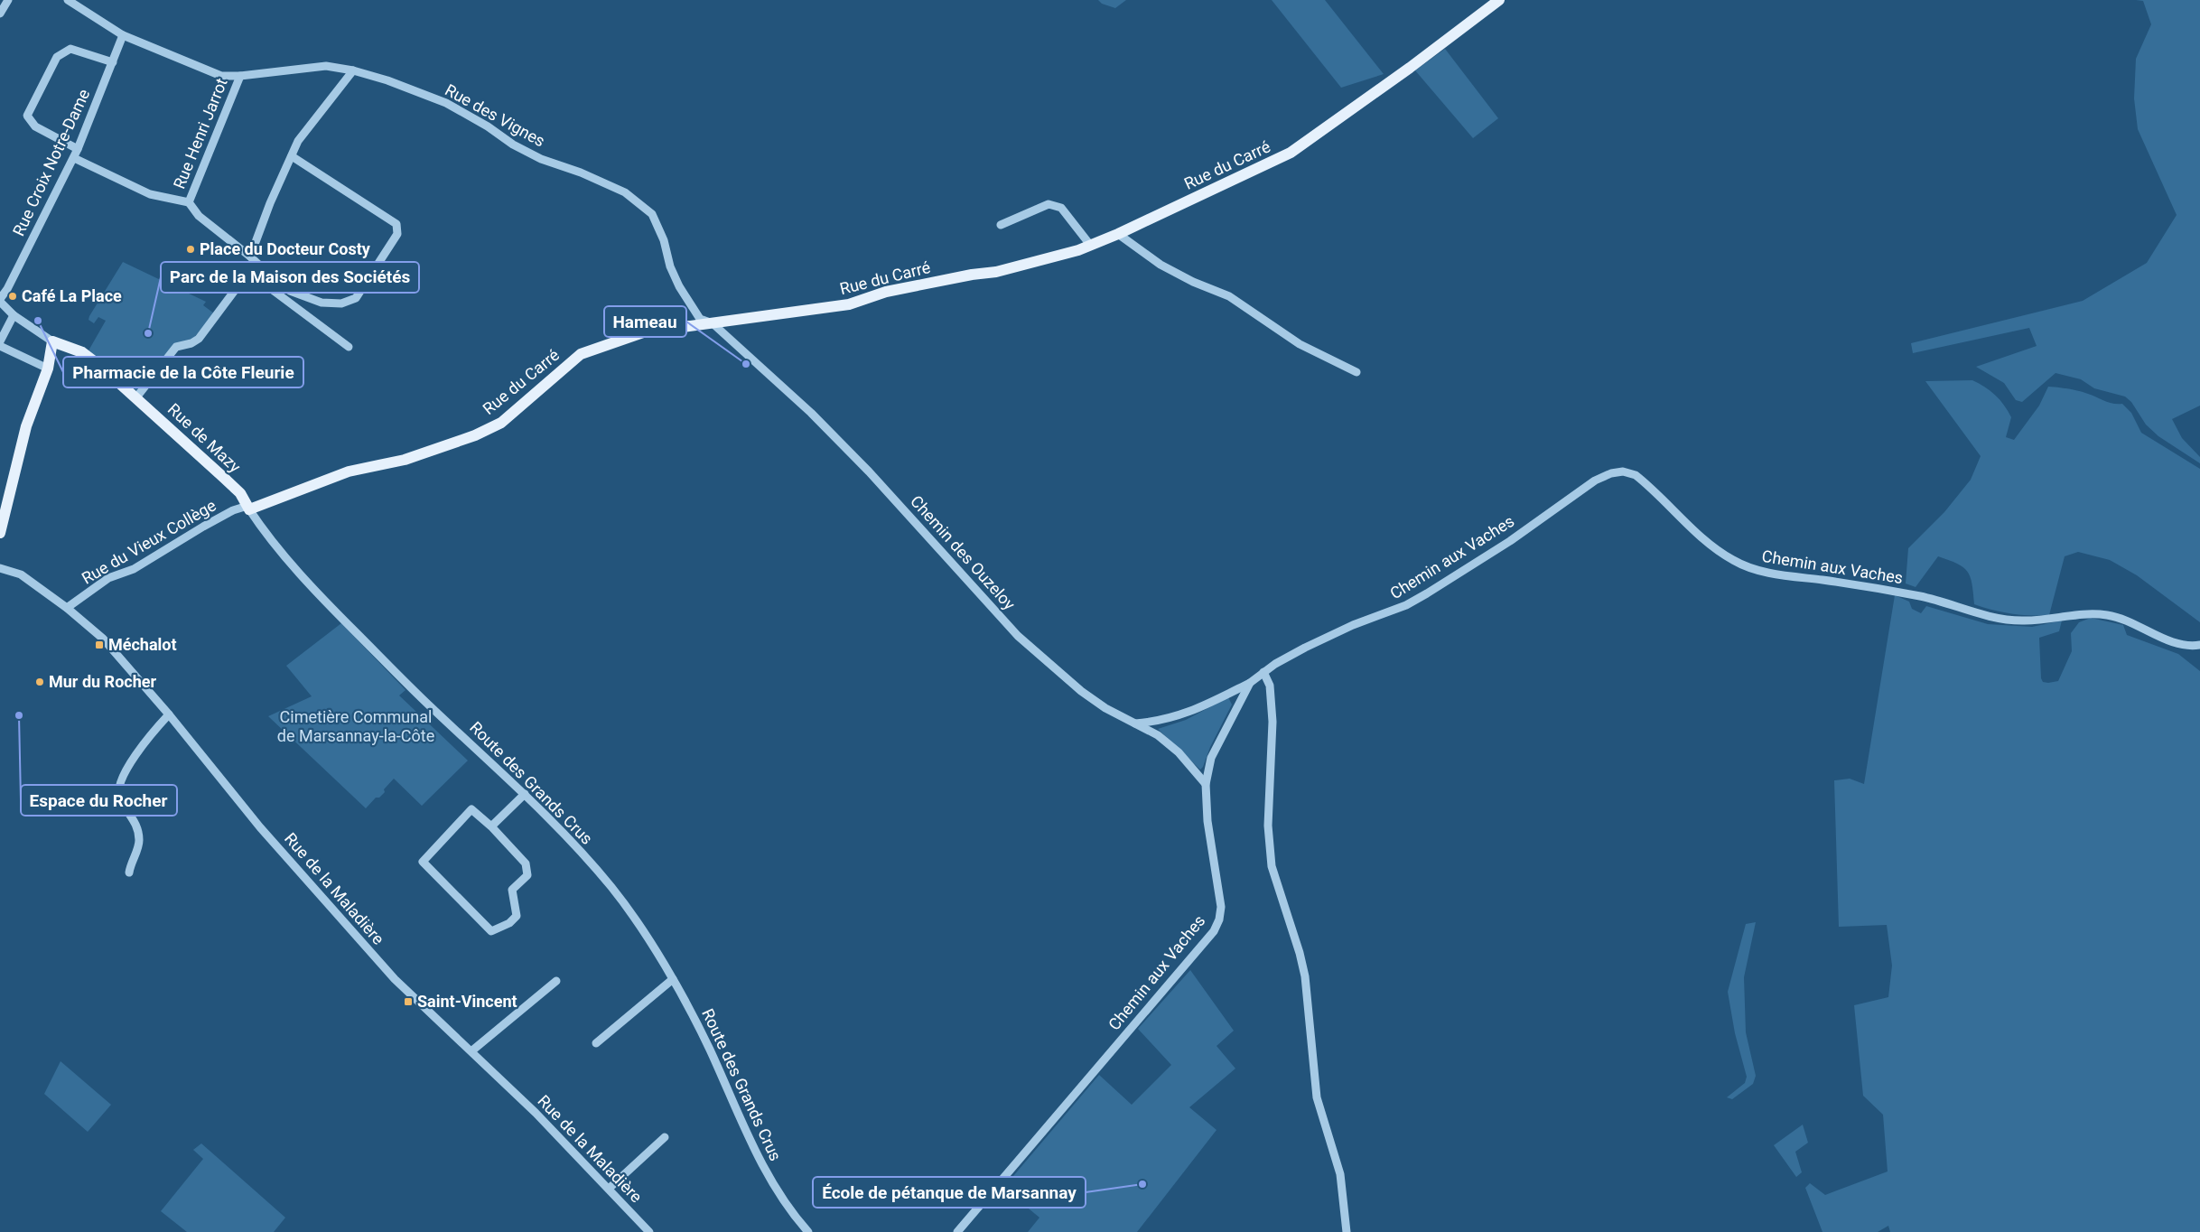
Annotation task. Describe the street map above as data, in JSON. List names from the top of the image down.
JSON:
{
  "streets": {
    "main road": ["Rue du Carré", "Rue de Mazy"],
    "street": [
      "Rue des Vignes",
      "Rue Henri Jarrot",
      "Rue Croix Notre-Dame",
      "Rue du Vieux Collège",
      "Chemin des Ouzeloy",
      "Chemin aux Vaches",
      "Route des Grands Crus",
      "Rue de la Maladière"
    ]
  },
  "crossings": [
    ["Rue des Vignes", "Rue Henri Jarrot"],
    ["Rue des Vignes", "Rue Croix Notre-Dame"],
    ["Rue des Vignes", "Rue du Carré"],
    ["Rue des Vignes", "Chemin des Ouzeloy"],
    ["Rue Croix Notre-Dame", "Rue de Mazy"],
    ["Rue du Carré", "Rue de Mazy"],
    ["Rue du Carré", "Rue du Vieux Collège"],
    ["Rue du Carré", "Chemin des Ouzeloy"],
    ["Rue du Carré", "Route des Grands Crus"],
    ["Rue de Mazy", "Rue du Vieux Collège"],
    ["Rue de Mazy", "Route des Grands Crus"],
    ["Rue du Vieux Collège", "Route des Grands Crus"],
    ["Rue du Vieux Collège", "Rue de la Maladière"],
    ["Chemin des Ouzeloy", "Chemin aux Vaches"]
  ],
  "parks": ["Cimetière Communal de Marsannay-la-Côte"],
  "places": {
    "other": [
      "Place du Docteur Costy",
      "Café La Place",
      "Pharmacie de la Côte Fleurie",
      "Parc de la Maison des Sociétés",
      "Hameau",
      "Mur du Rocher",
      "Espace du Rocher",
      "École de pétanque de Marsannay"
    ],
    "transit": ["Méchalot", "Saint-Vincent"]
  }
}
